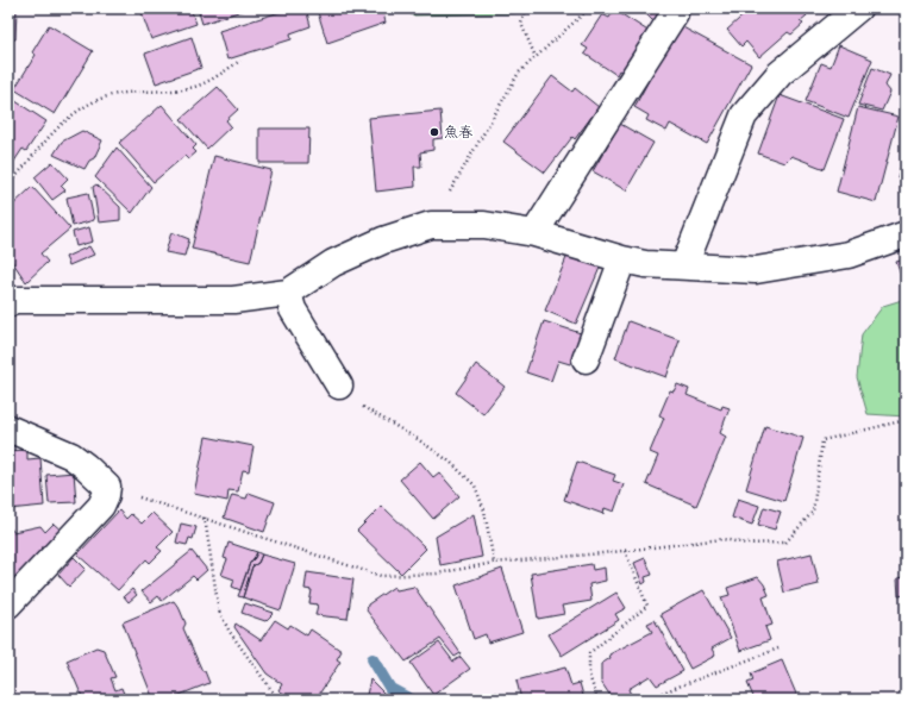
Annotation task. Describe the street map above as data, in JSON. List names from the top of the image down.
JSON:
{
  "places": ["魚春"]
}
